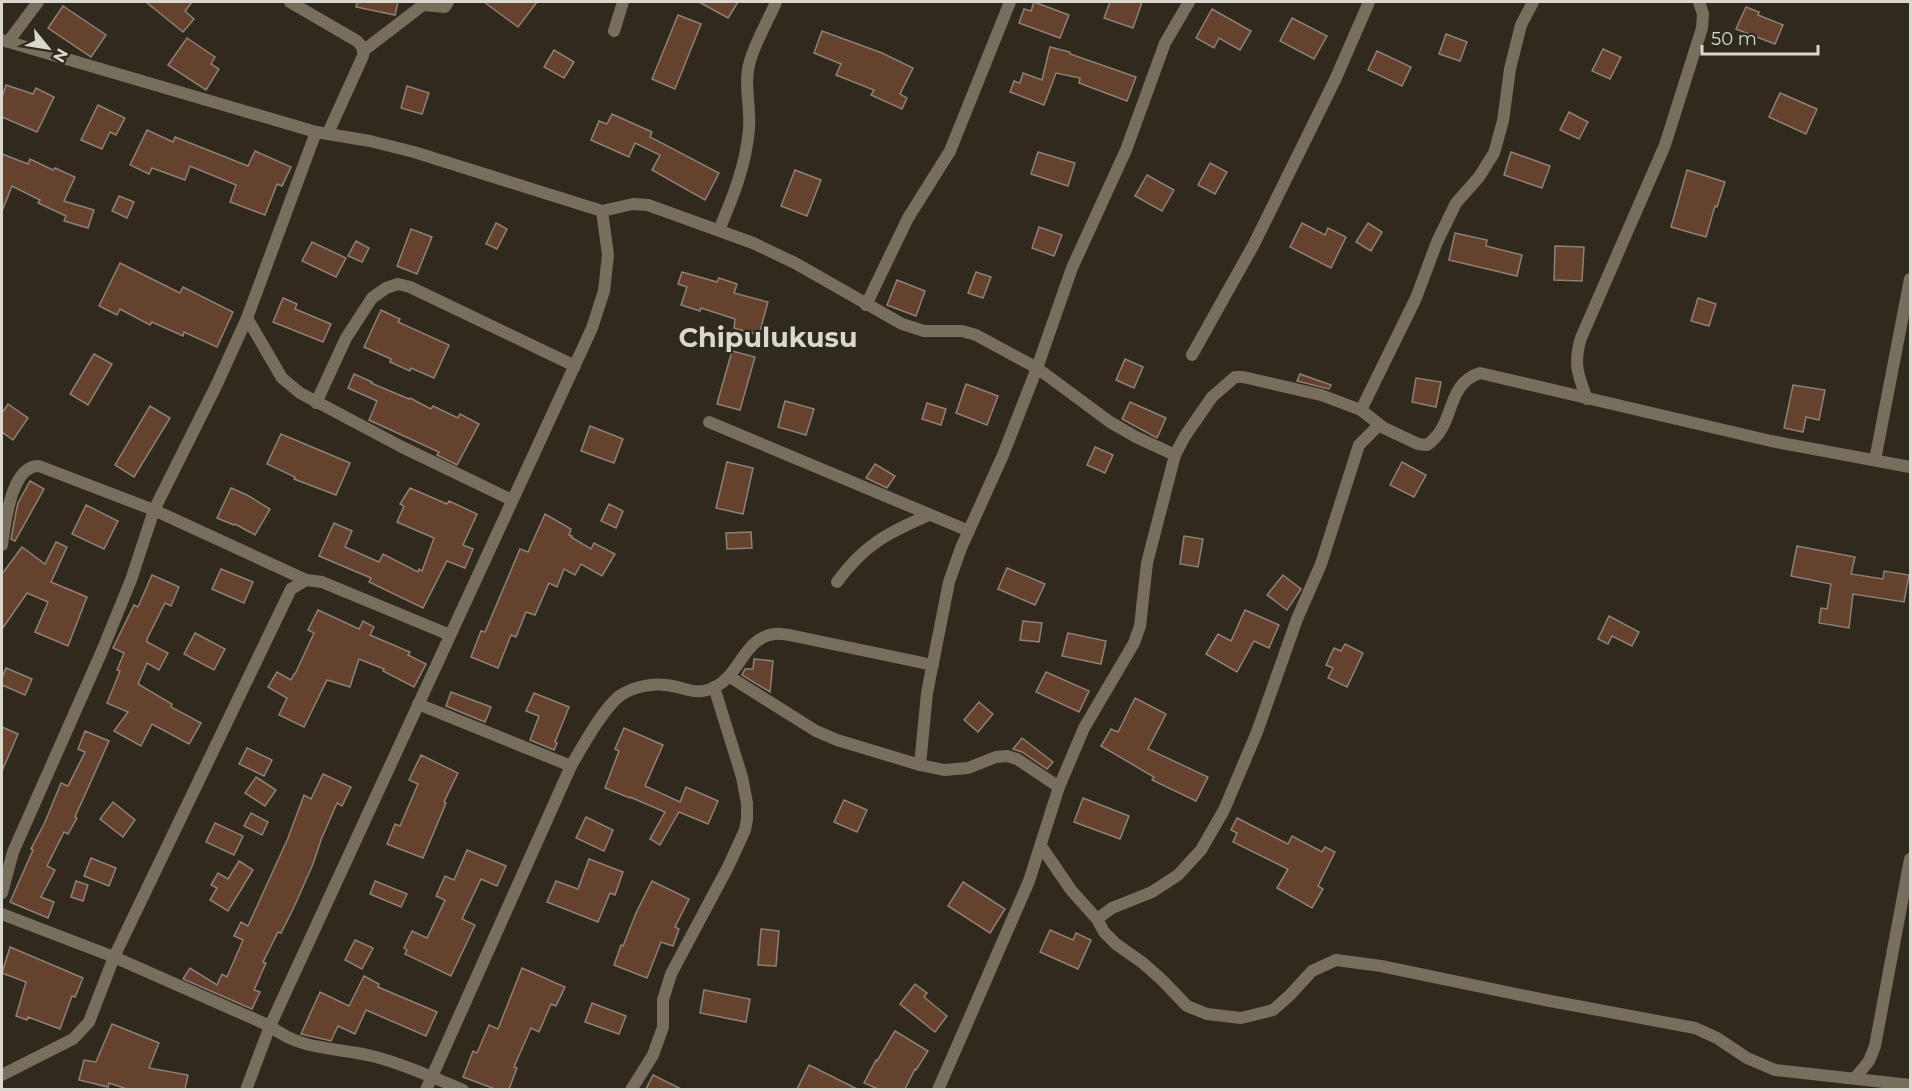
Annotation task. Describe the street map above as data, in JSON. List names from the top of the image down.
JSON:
{
  "districts": ["Chipulukusu"],
  "scale_bar": "50 m",
  "north": "bottom right"
}
